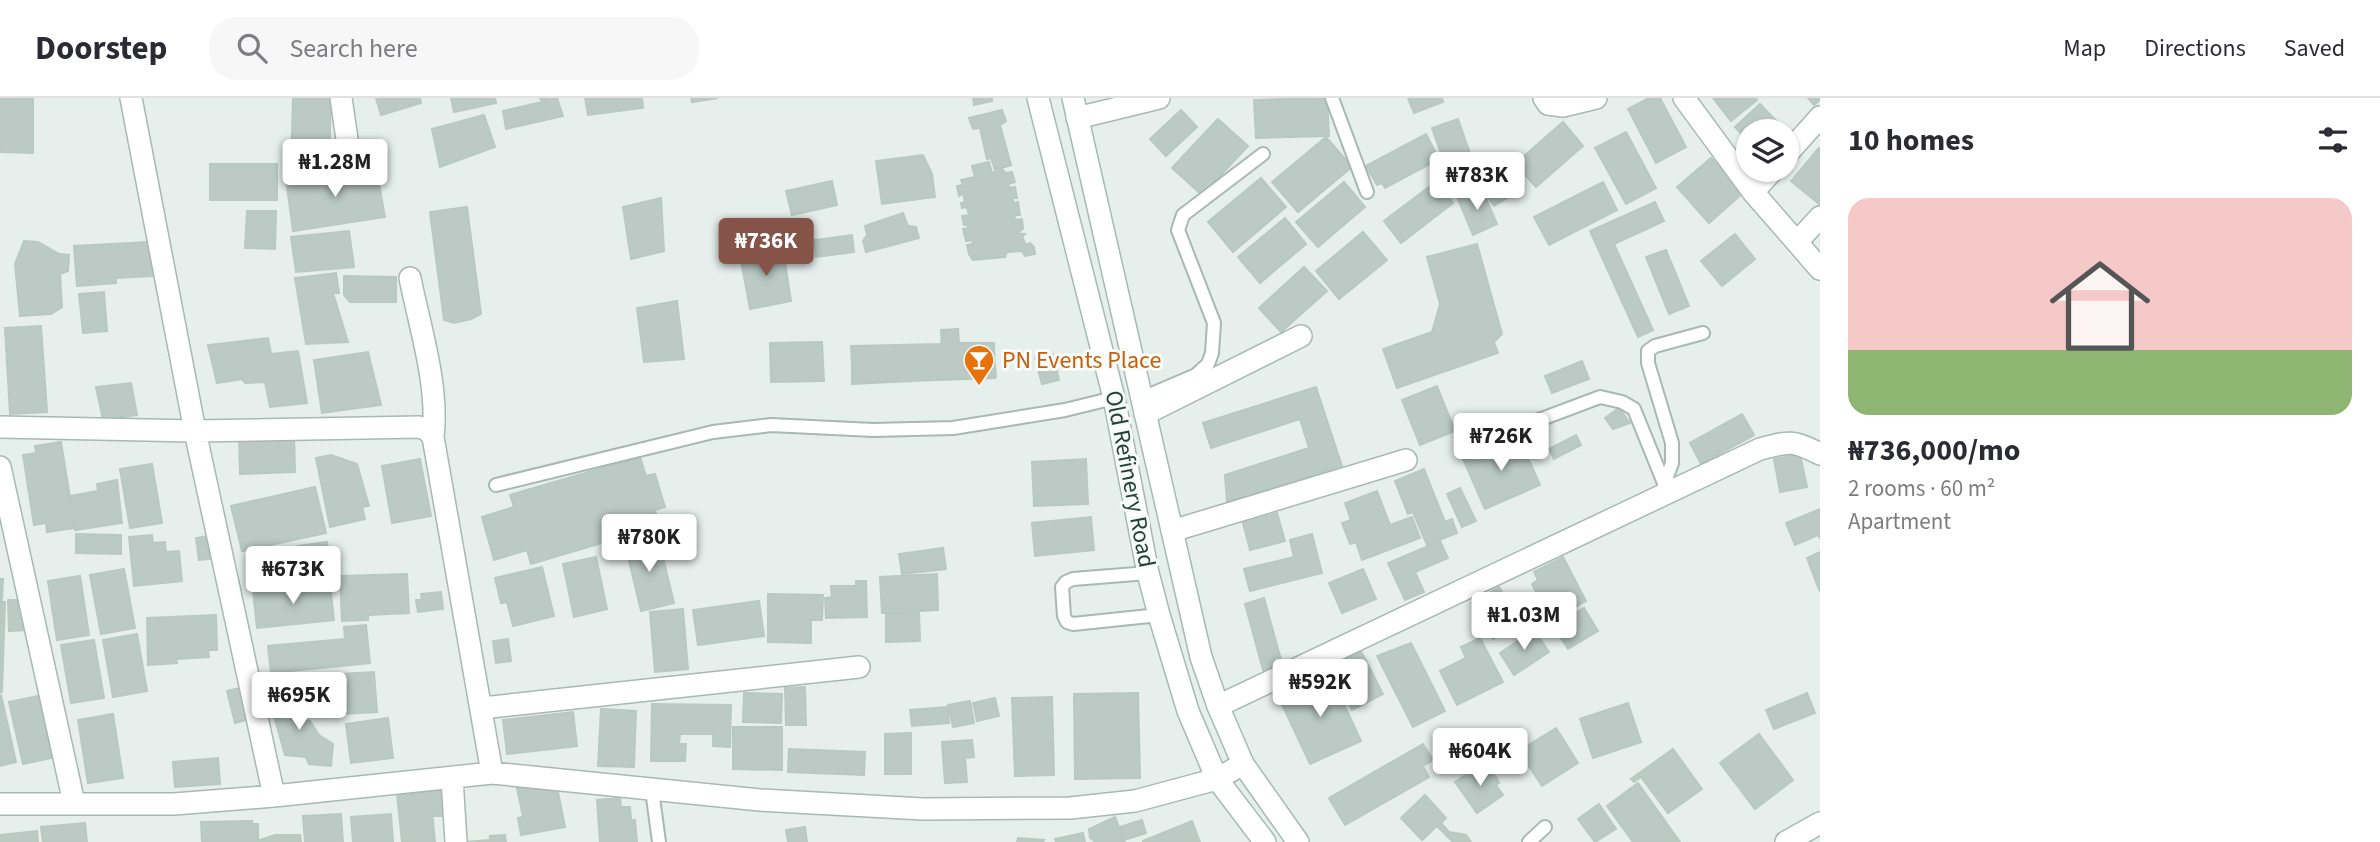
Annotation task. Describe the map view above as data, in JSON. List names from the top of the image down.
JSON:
{
  "streets": {
    "street": ["Old Refinery Road"]
  },
  "places": {
    "bar": ["PN Events Place"]
  },
  "page": {
    "header": "Doorstep",
    "search": "Search here",
    "nav": ["Map", "Directions", "Saved"],
    "heading": "10 homes",
    "price": [
      "₦1.28M",
      "₦783K",
      "₦736K",
      "₦726K",
      "₦780K",
      "₦673K",
      "₦1.03M",
      "₦592K",
      "₦695K",
      "₦604K"
    ],
    "list": [
      {
        "name": "₦736,000/mo",
        "note": "2 rooms · 60 m² · Apartment"
      }
    ]
  }
}
